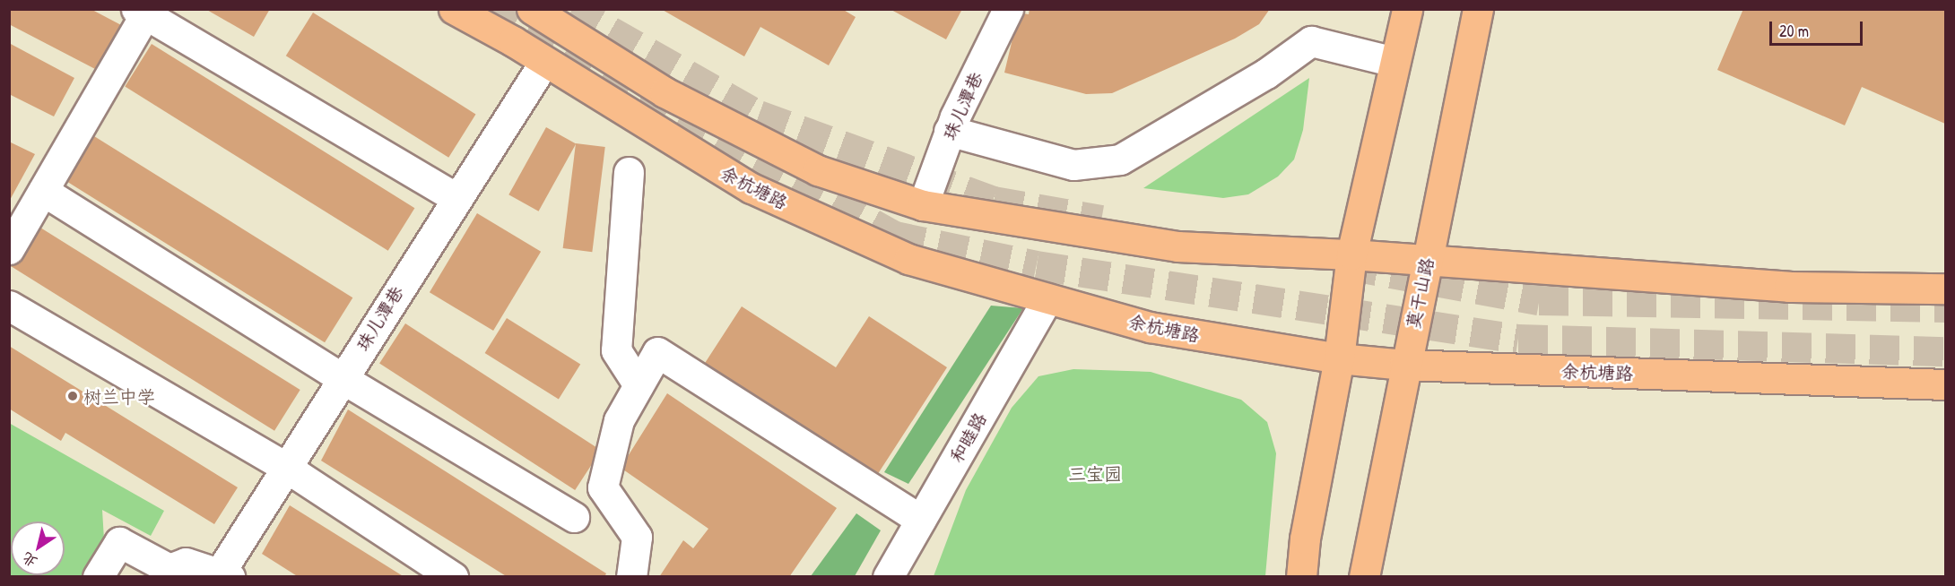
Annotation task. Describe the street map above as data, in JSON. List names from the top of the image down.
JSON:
{
  "streets": {
    "main road": ["余杭塘路", "莫干山路"],
    "street": ["珠儿潭巷", "和睦路"]
  },
  "crossings": [
    ["珠儿潭巷", "余杭塘路"],
    ["余杭塘路", "莫干山路"],
    ["余杭塘路", "和睦路"]
  ],
  "parks": ["三宝园"],
  "places": ["树兰中学"],
  "scale_bar": "20 m",
  "north": "bottom left"
}
